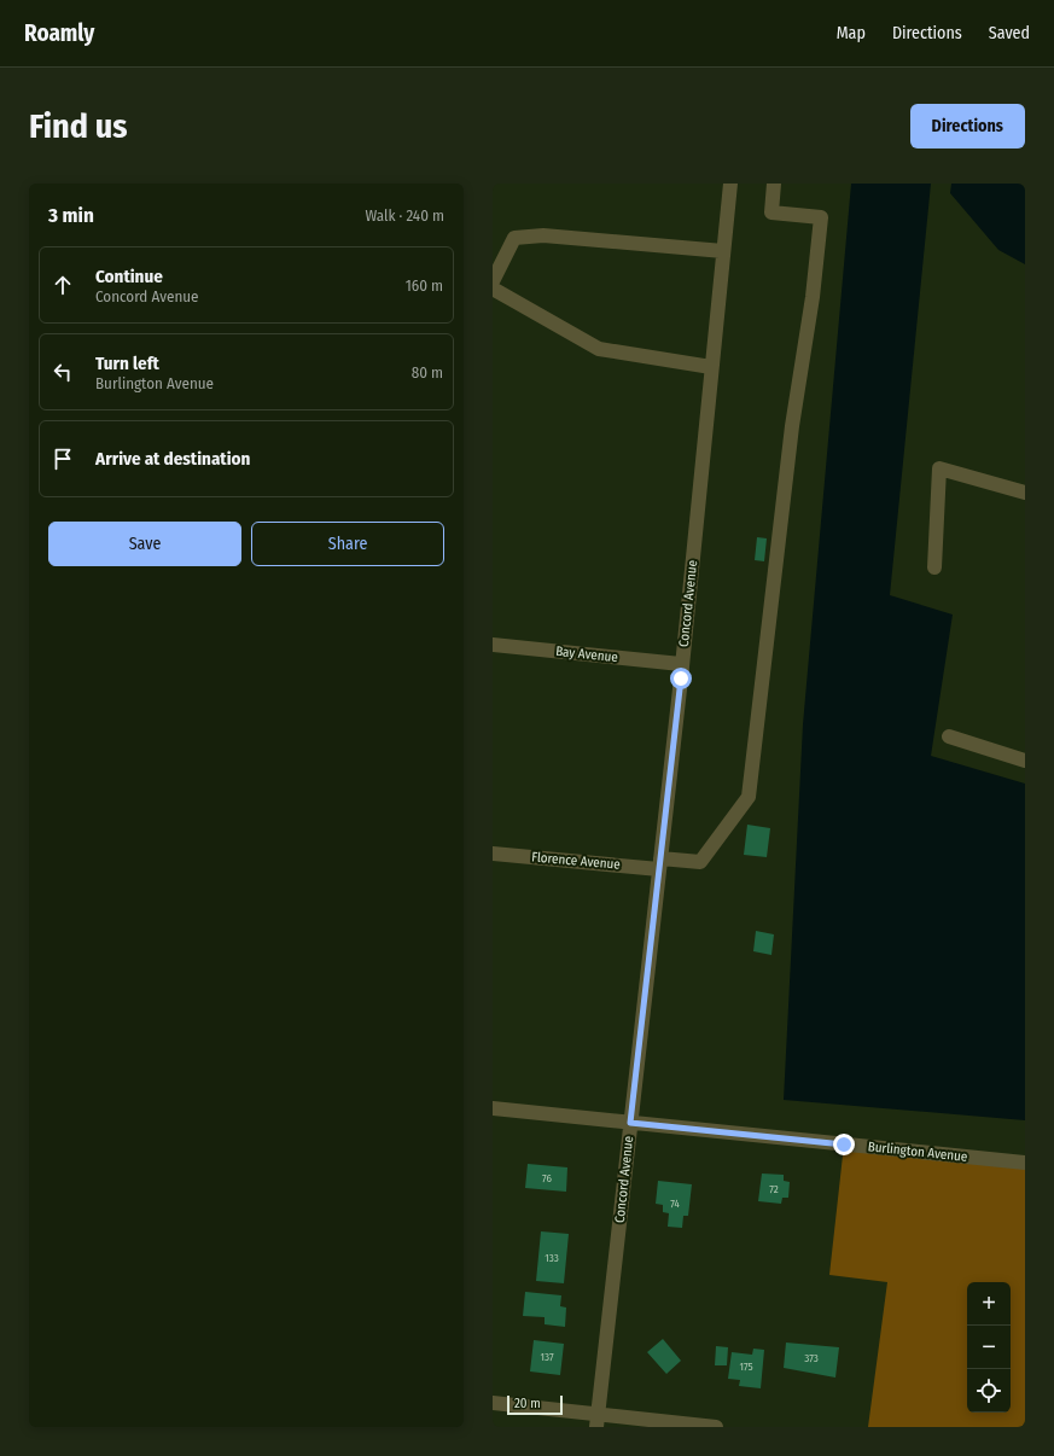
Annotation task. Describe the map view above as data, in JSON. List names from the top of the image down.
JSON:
{
  "streets": {
    "street": [
      "Concord Avenue",
      "Bay Avenue",
      "Florence Avenue",
      "Burlington Avenue"
    ]
  },
  "crossings": [
    ["Concord Avenue", "Bay Avenue"],
    ["Concord Avenue", "Florence Avenue"],
    ["Concord Avenue", "Burlington Avenue"]
  ],
  "house_numbers": [
    "76",
    "72",
    "74",
    "133",
    "137",
    "373",
    "175"
  ],
  "scale_bar": "20 m",
  "page": {
    "header": "Roamly",
    "nav": ["Map", "Directions", "Saved"],
    "buttons": [
      "Directions",
      ["Save", "Share"]
    ],
    "title": "Find us",
    "heading": ["3 min", "Walk · 240 m"],
    "list": [
      ["Continue", "Concord Avenue", "160 m"],
      ["Turn left", "Burlington Avenue", "80 m"],
      "Arrive at destination"
    ],
    "map_buttons": ["+", "−"],
    "scale": "20 m"
  }
}
